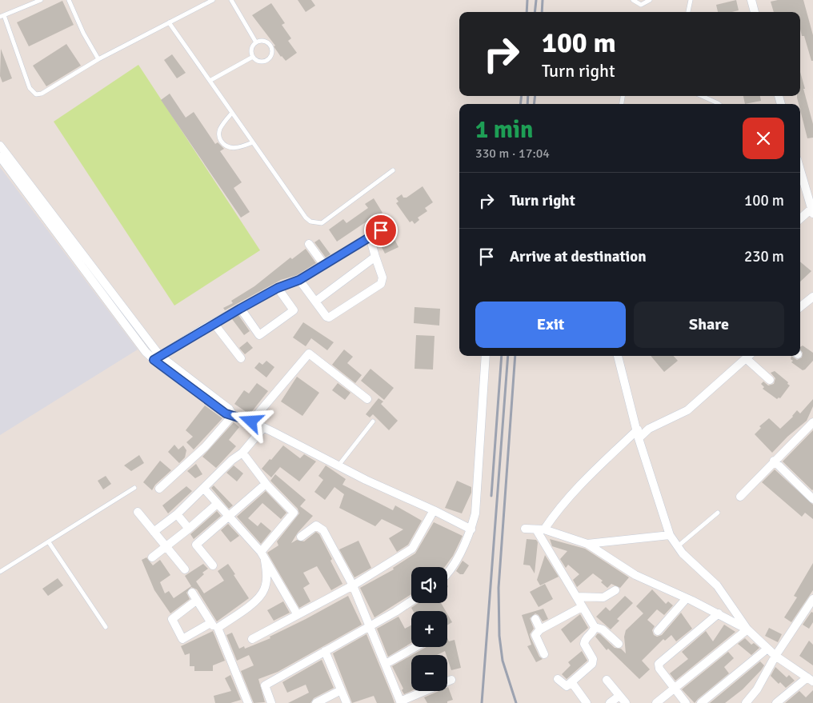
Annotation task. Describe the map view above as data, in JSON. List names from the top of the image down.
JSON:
{
  "page": {
    "turn": ["100 m", "Turn right"],
    "heading": ["1 min", "330 m · 17:04"],
    "list": [
      {
        "name": "Turn right",
        "value": "100 m"
      },
      {
        "name": "Arrive at destination",
        "value": "230 m"
      }
    ],
    "buttons": ["Exit", "Share"],
    "map_buttons": ["+", "−"]
  }
}
